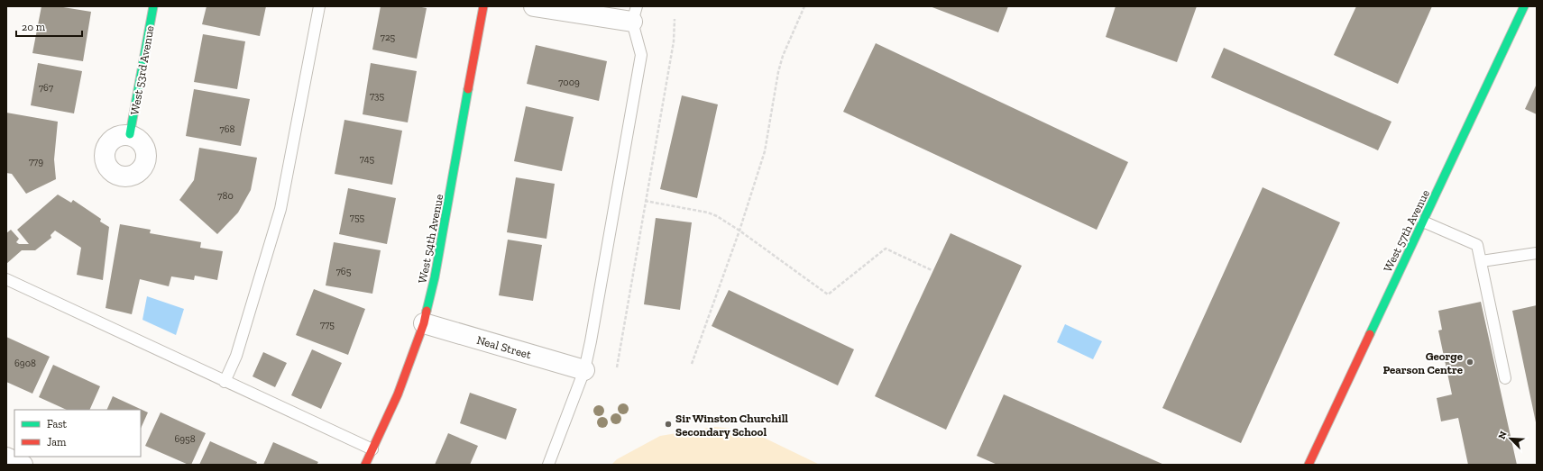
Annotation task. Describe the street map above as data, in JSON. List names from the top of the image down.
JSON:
{
  "streets": {
    "street": [
      "West 53rd Avenue",
      "West 57th Avenue",
      "West 54th Avenue",
      "Neal Street"
    ]
  },
  "crossings": [
    ["West 54th Avenue", "Neal Street"]
  ],
  "places": ["George Pearson Centre", "Sir Winston Churchill Secondary School"],
  "house_numbers": [
    "725",
    "7009",
    "767",
    "735",
    "768",
    "745",
    "779",
    "780",
    "755",
    "765",
    "775",
    "6908",
    "6958"
  ],
  "legend": ["Fast", "Jam"],
  "scale_bar": "20 m",
  "north": "top left"
}
